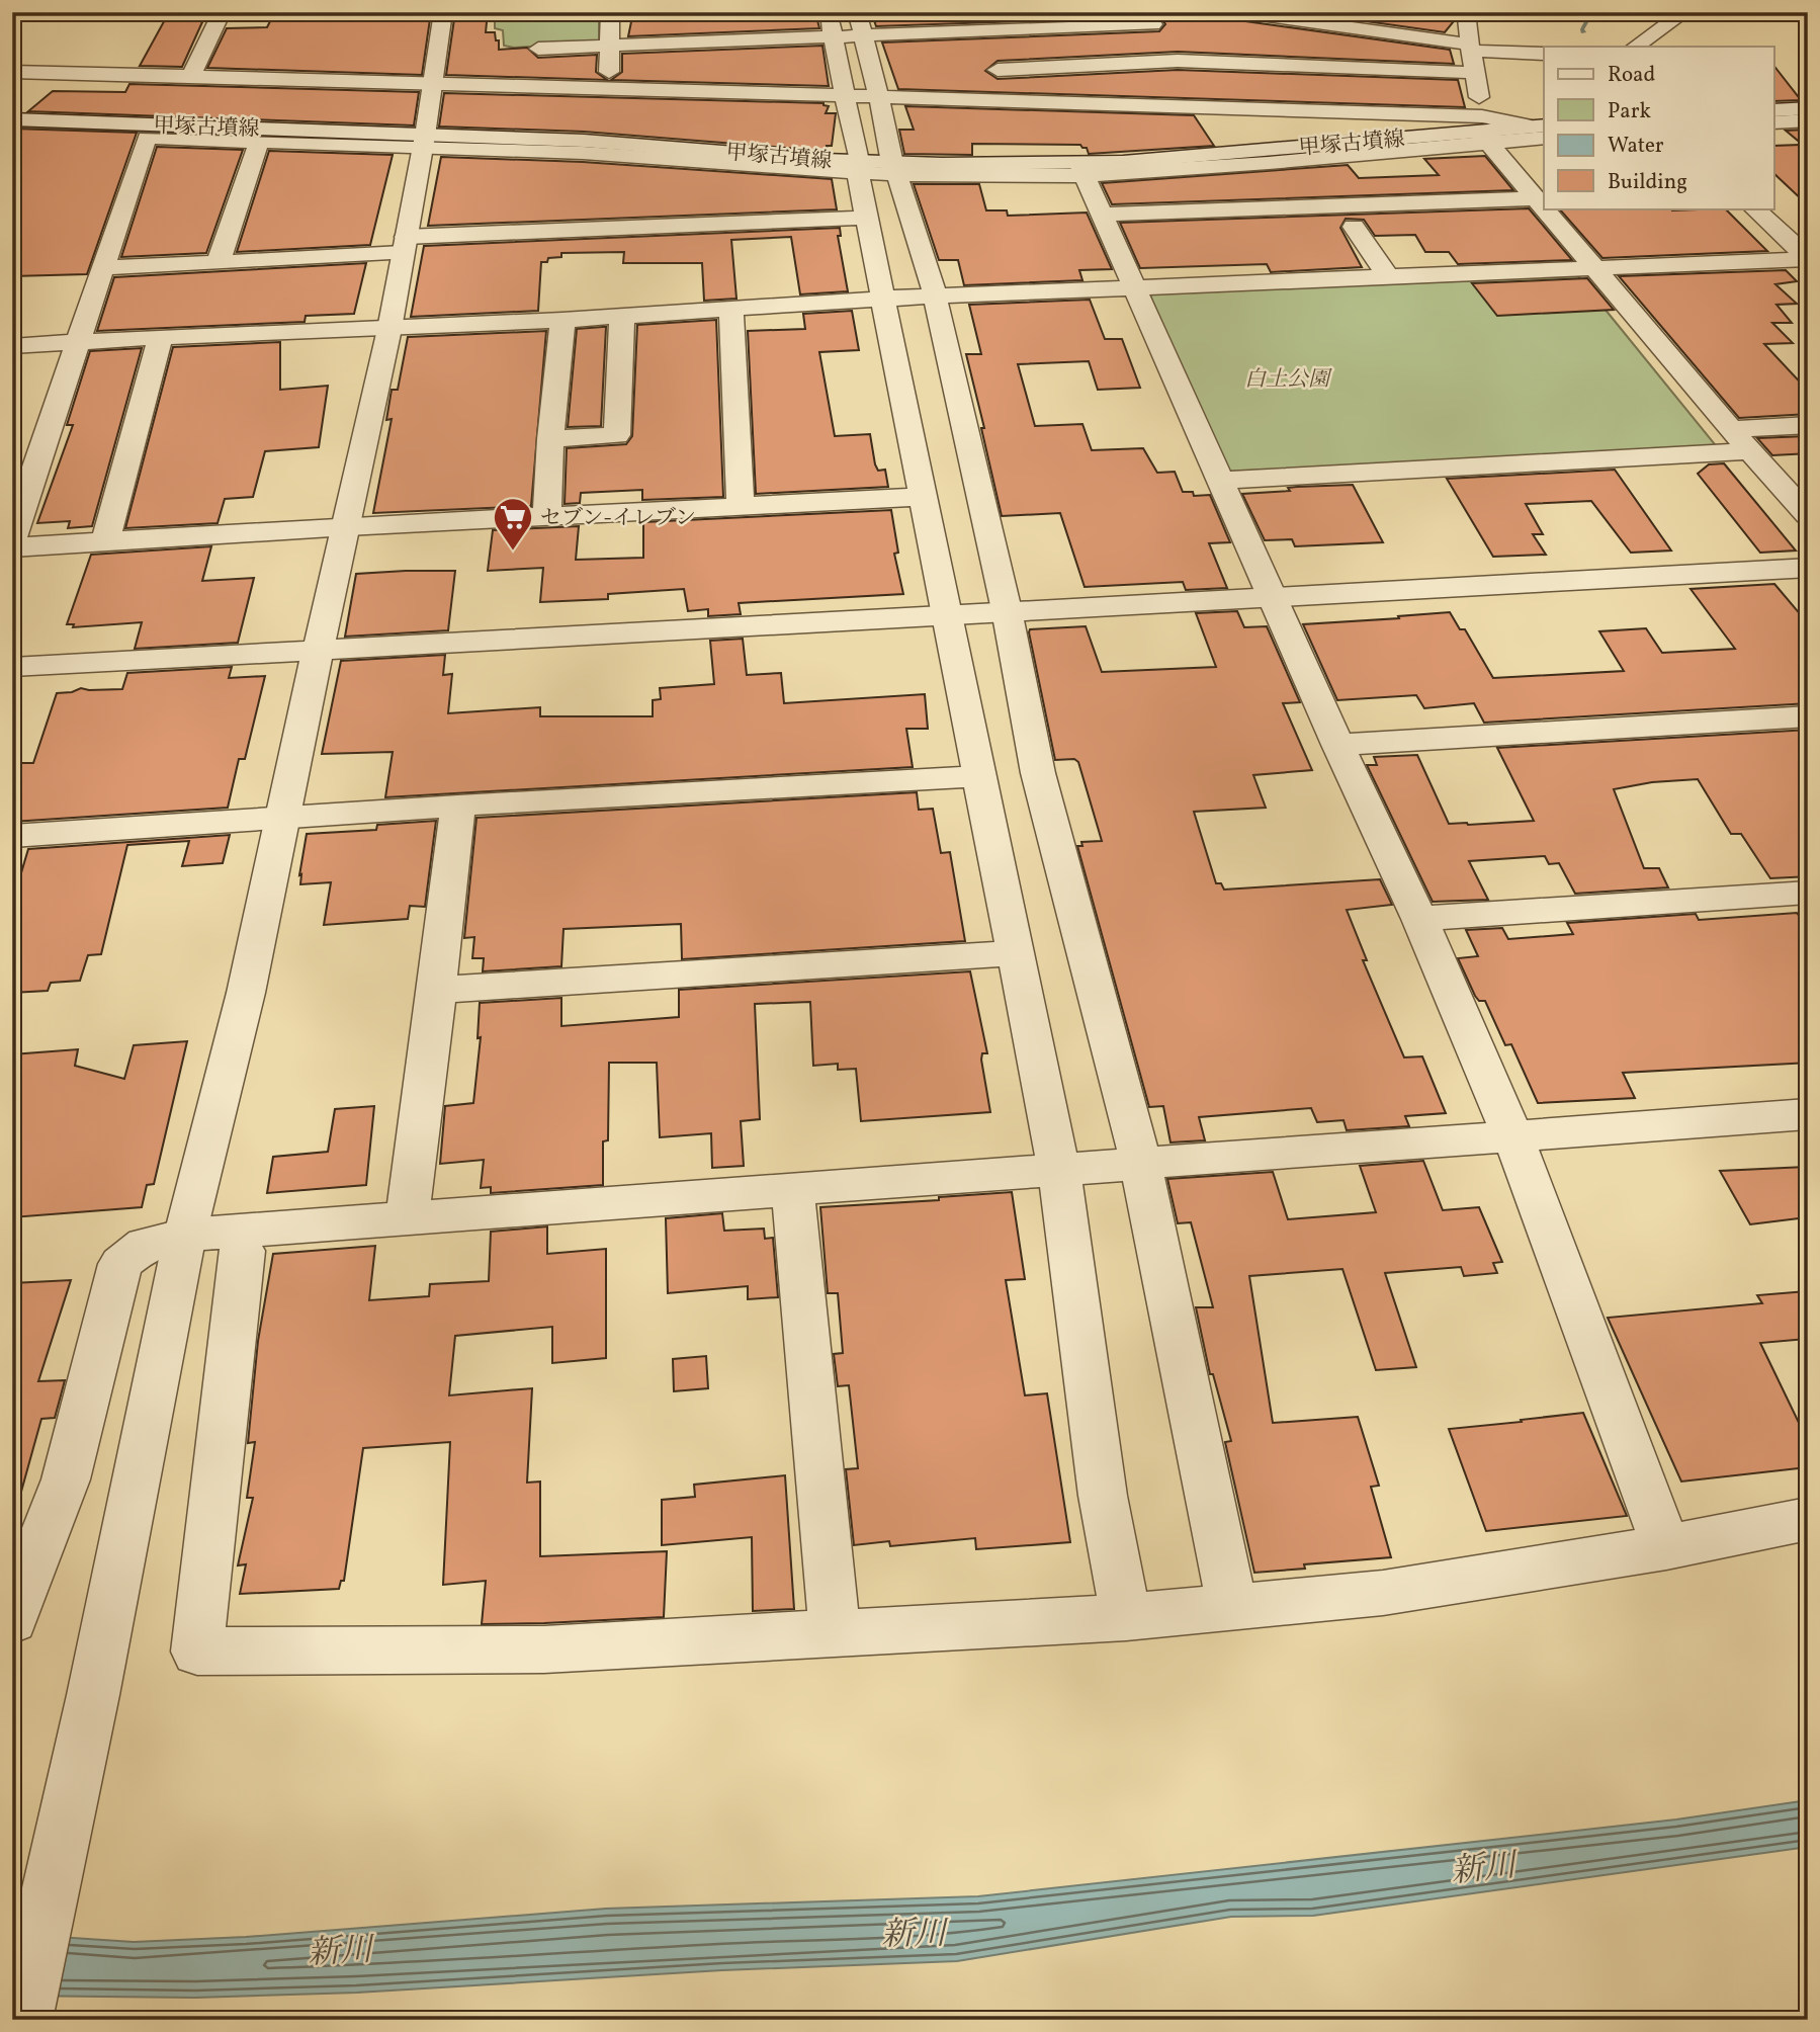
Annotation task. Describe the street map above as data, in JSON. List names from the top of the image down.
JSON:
{
  "streets": {
    "street": ["甲塚古墳線"]
  },
  "water": ["新川"],
  "parks": ["白土公園"],
  "places": {
    "supermarket": ["セブン-イレブン"]
  },
  "legend": [
    "Road",
    "Park",
    "Water",
    "Building"
  ]
}
